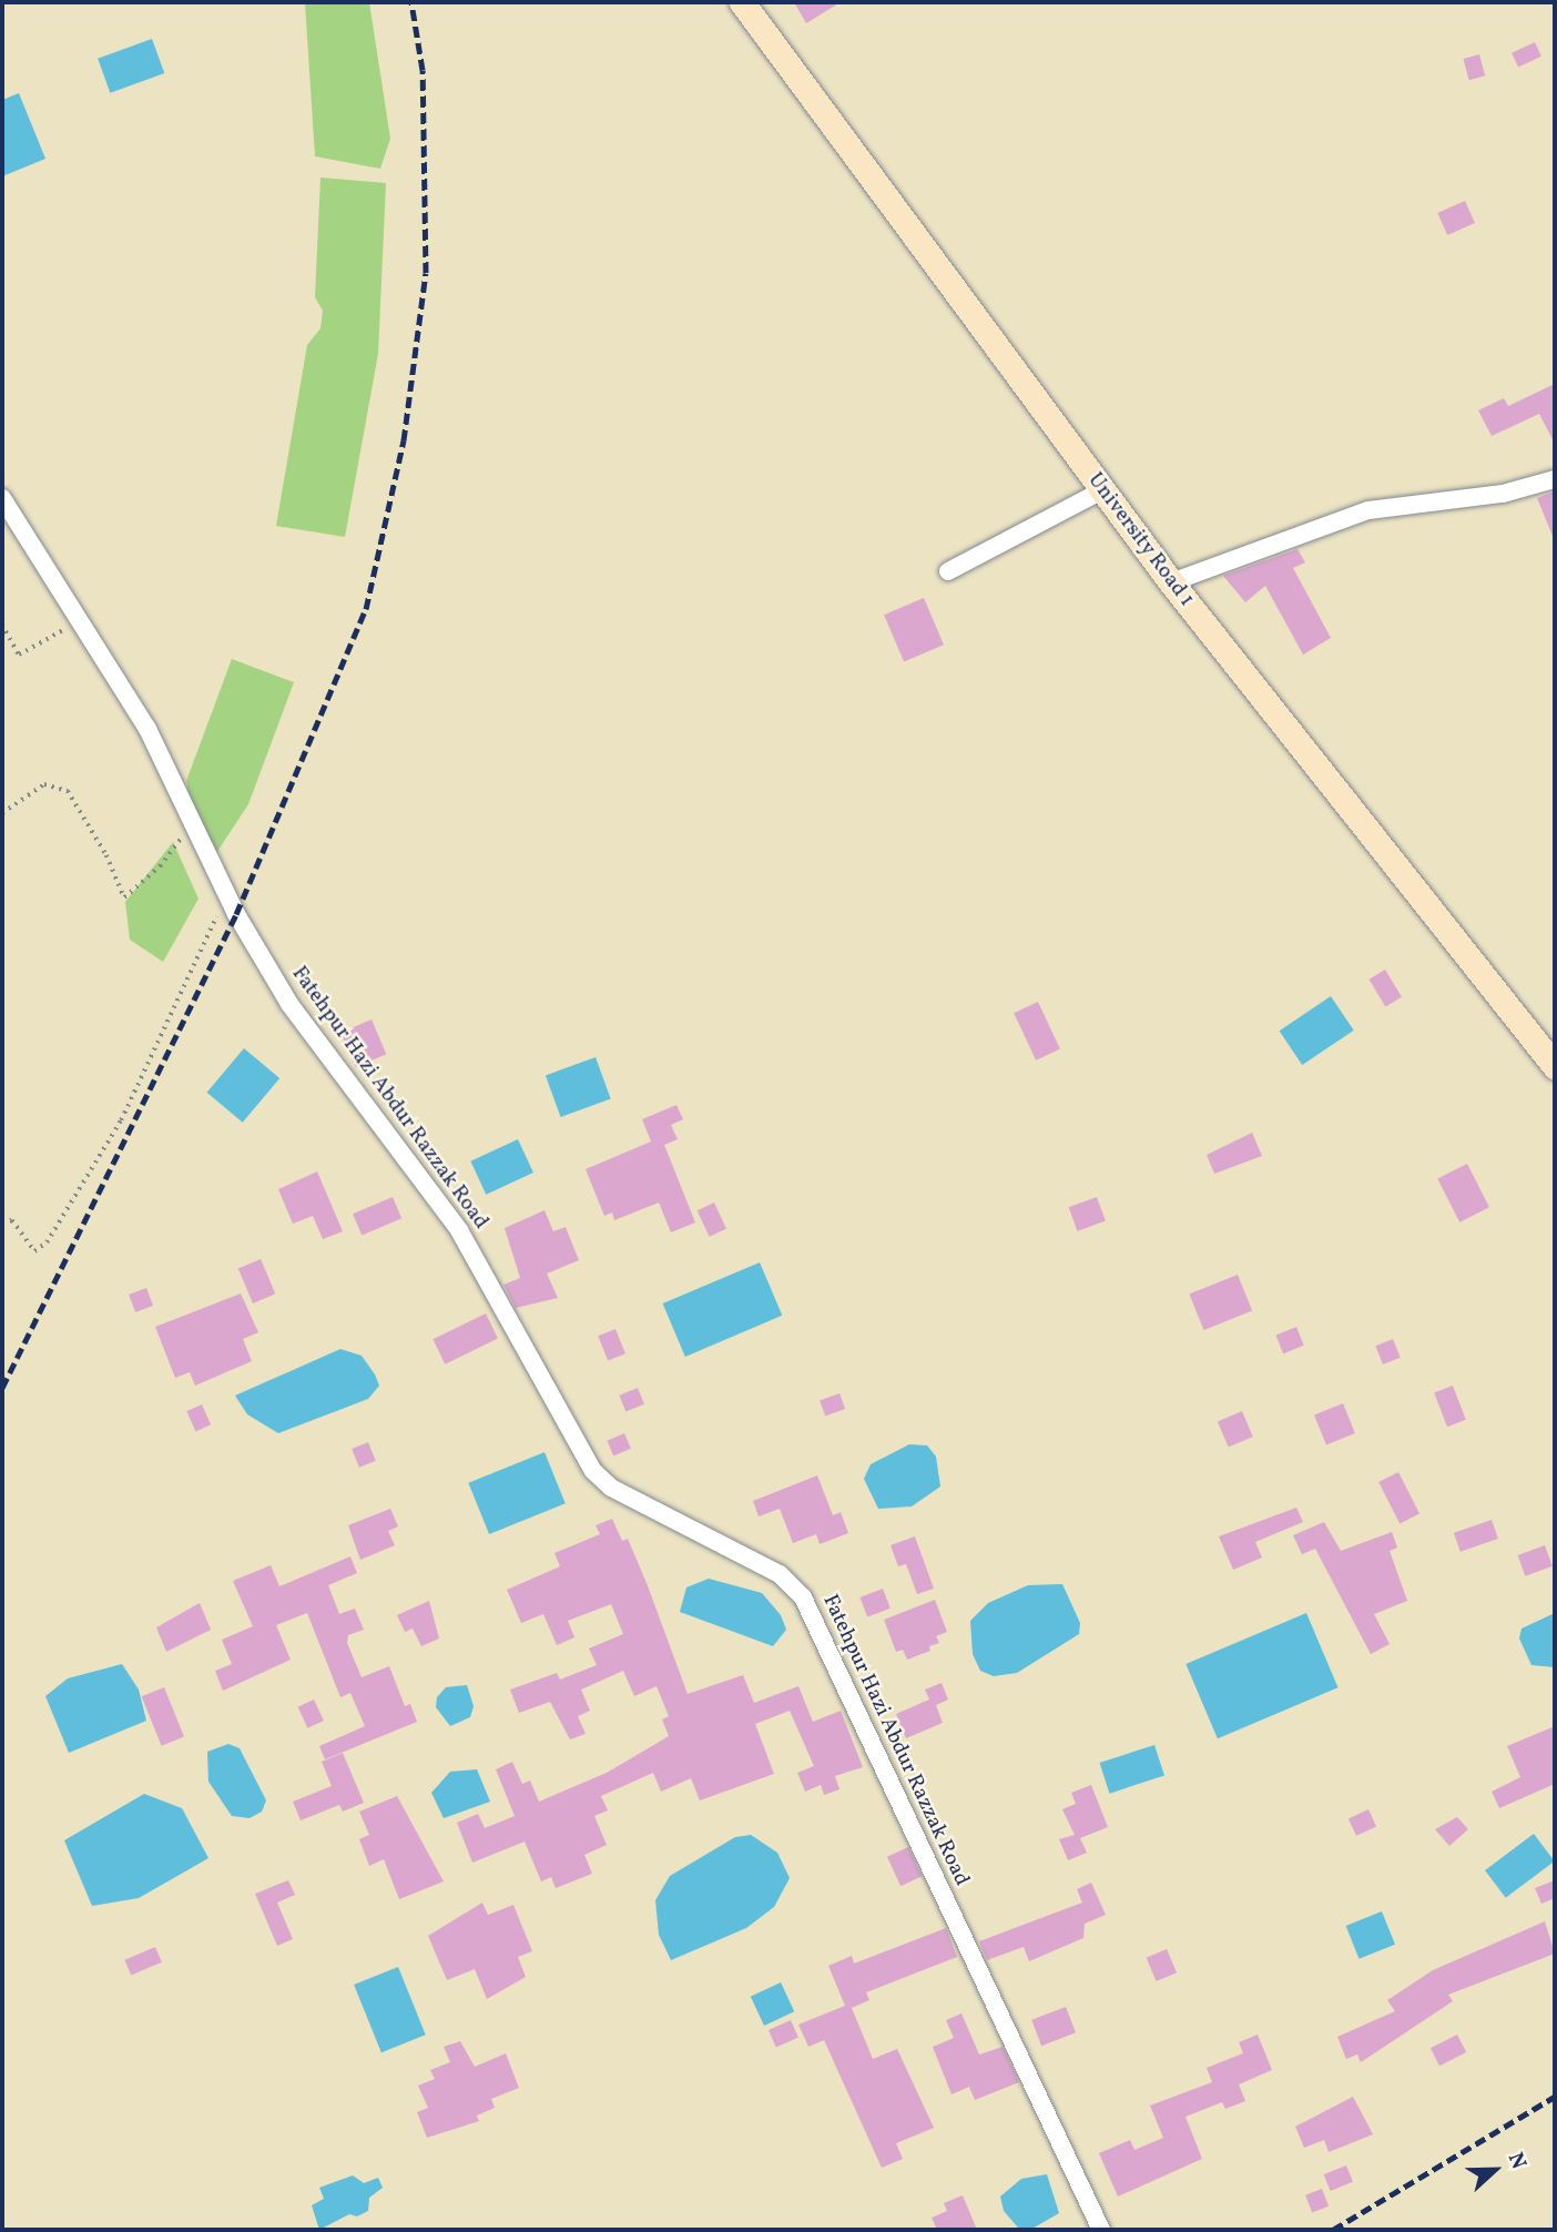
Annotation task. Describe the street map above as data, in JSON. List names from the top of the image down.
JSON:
{
  "streets": {
    "main road": ["University Road 1"],
    "street": ["Fatehpur Hazi Abdur Razzak Road"]
  },
  "north": "right"
}
